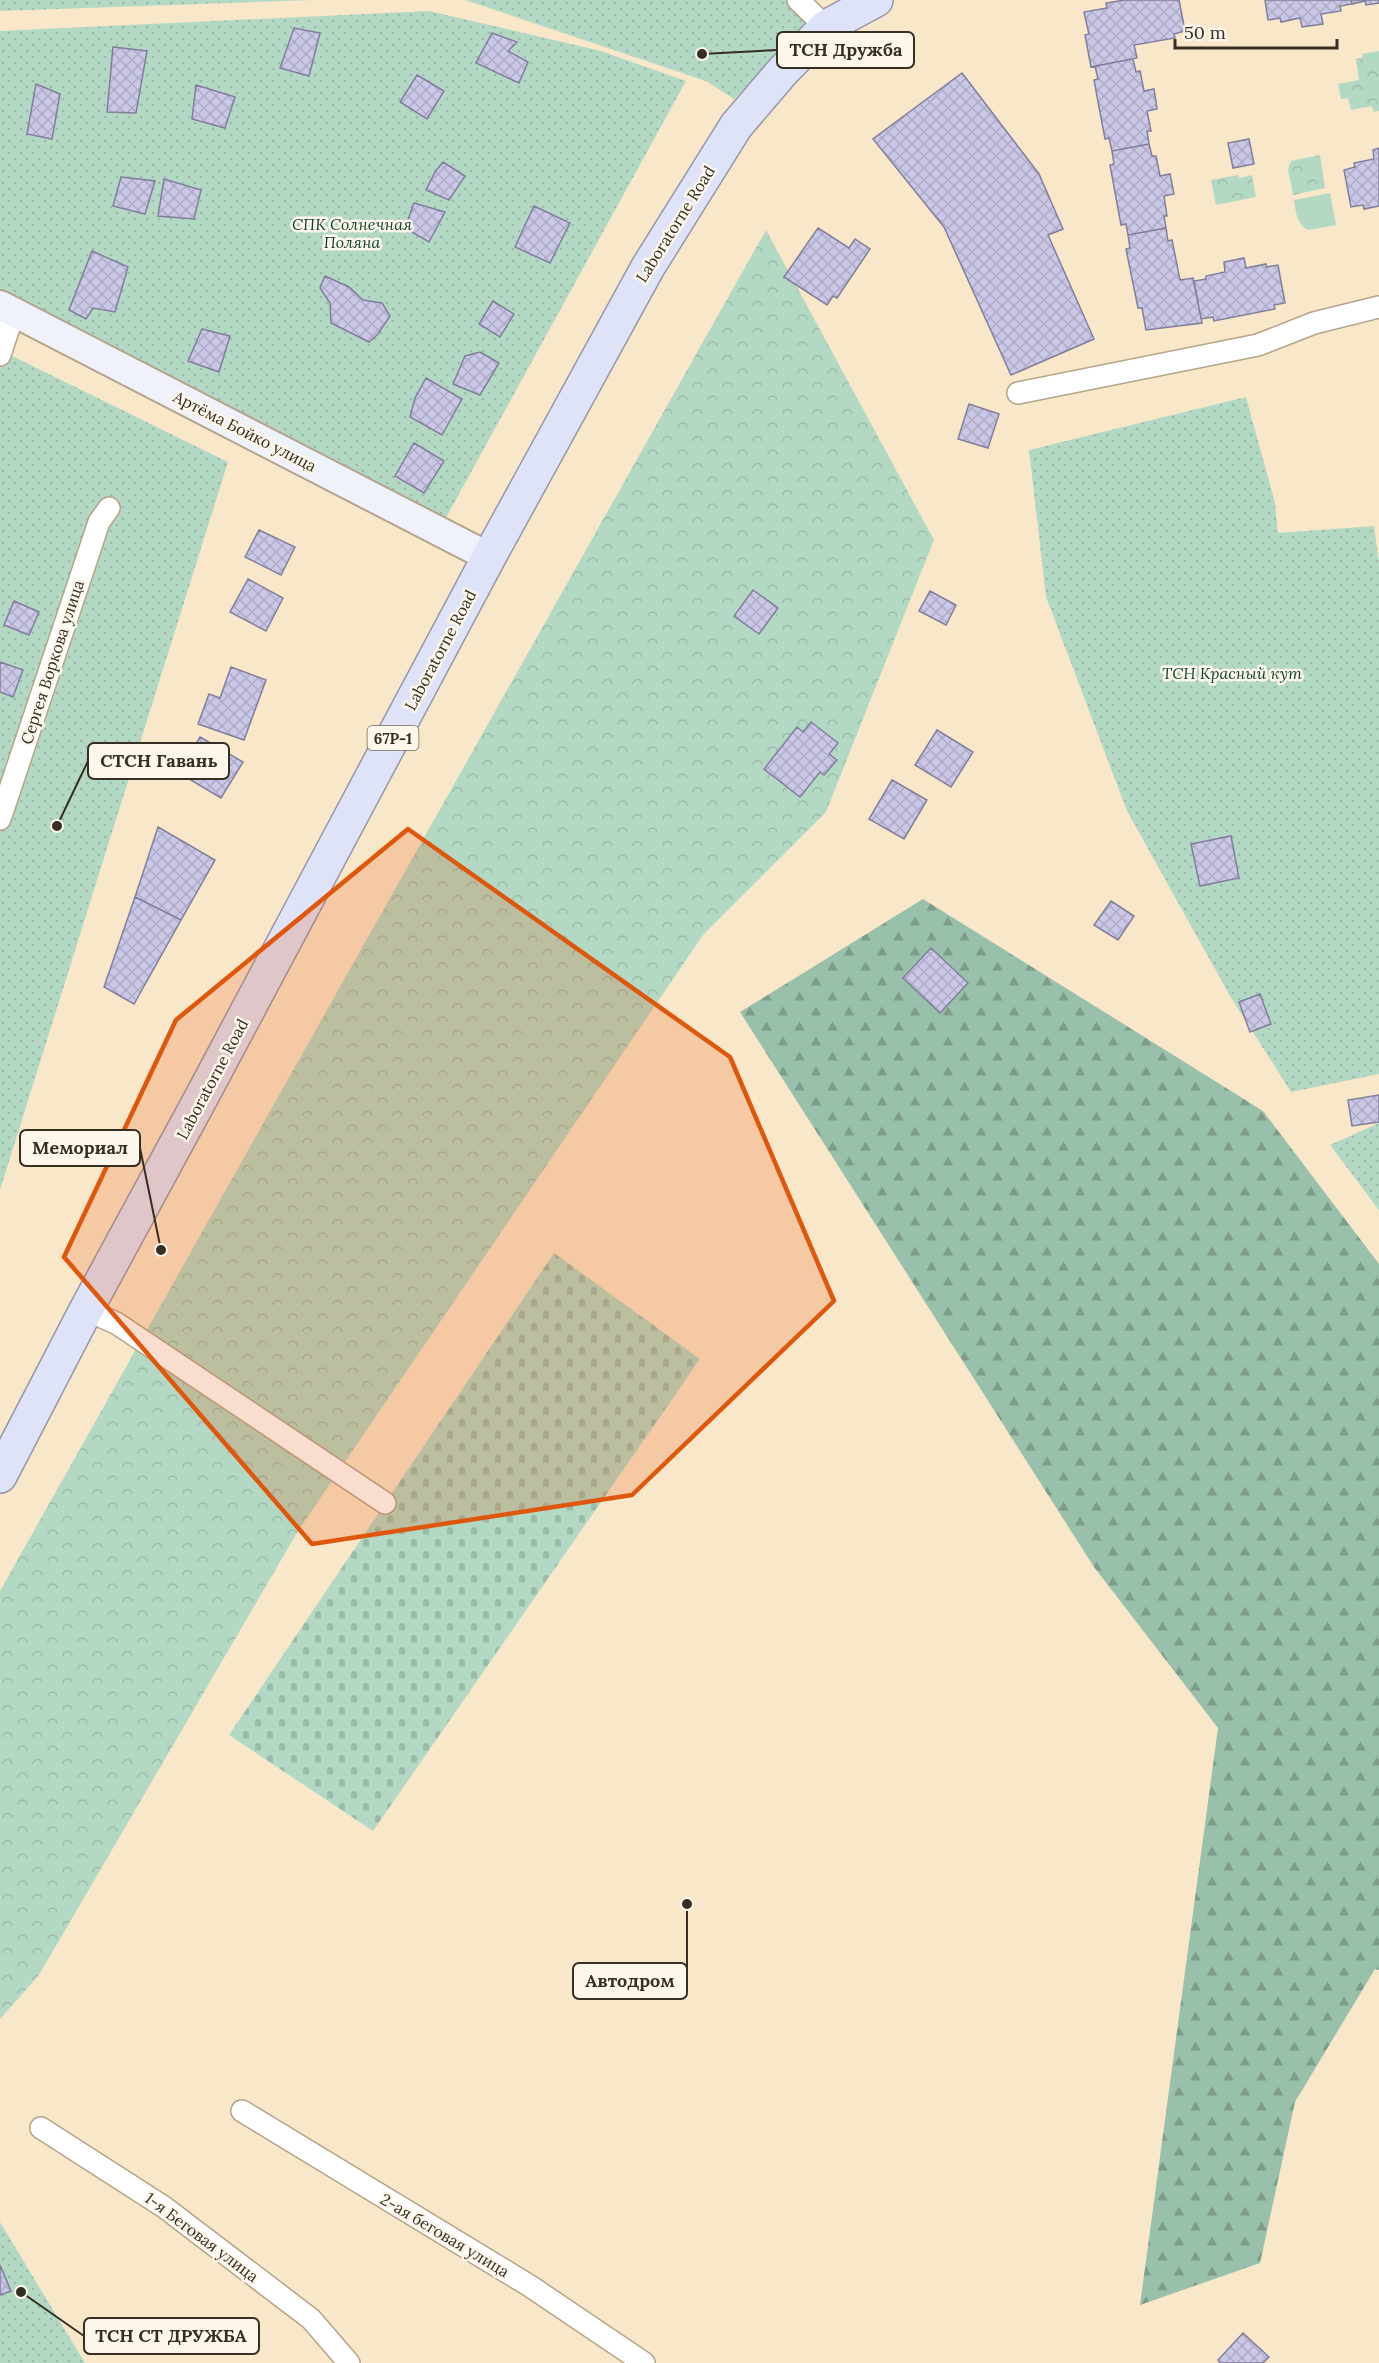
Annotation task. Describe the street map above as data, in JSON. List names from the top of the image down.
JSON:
{
  "streets": {
    "main road": ["Laboratorne Road", "Артёма Бойко улица", "67Р-1"],
    "street": ["Сергея Воркова улица", "2-ая беговая улица", "1-я Беговая улица"]
  },
  "crossings": [
    ["Laboratorne Road", "Артёма Бойко улица"]
  ],
  "parks": ["СПК Солнечная Поляна", "ТСН Красный кут"],
  "places": [
    "ТСН Дружба",
    "СТСН Гавань",
    "Мемориал",
    "Автодром",
    "ТСН СТ ДРУЖБА"
  ],
  "scale_bar": "50 m"
}
